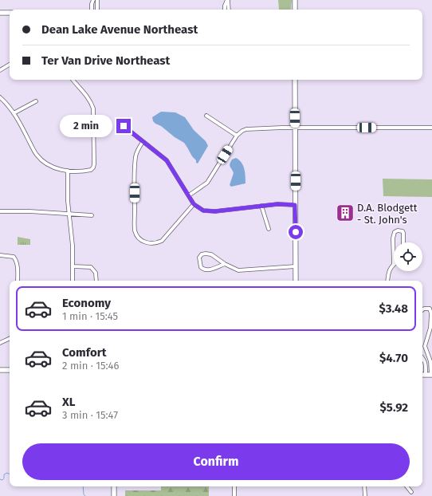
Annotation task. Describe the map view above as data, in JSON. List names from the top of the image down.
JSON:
{
  "places": {
    "building": ["D.A. Blodgett - St. John's"]
  },
  "page": {
    "banner": ["Dean Lake Avenue Northeast", "Ter Van Drive Northeast"],
    "bubble": "2 min",
    "list": [
      {
        "name": "Economy",
        "note": "1 min · 15:45",
        "value": "$3.48"
      },
      {
        "name": "Comfort",
        "note": "2 min · 15:46",
        "value": "$4.70"
      },
      {
        "name": "XL",
        "note": "3 min · 15:47",
        "value": "$5.92"
      }
    ],
    "buttons": "Confirm"
  }
}
